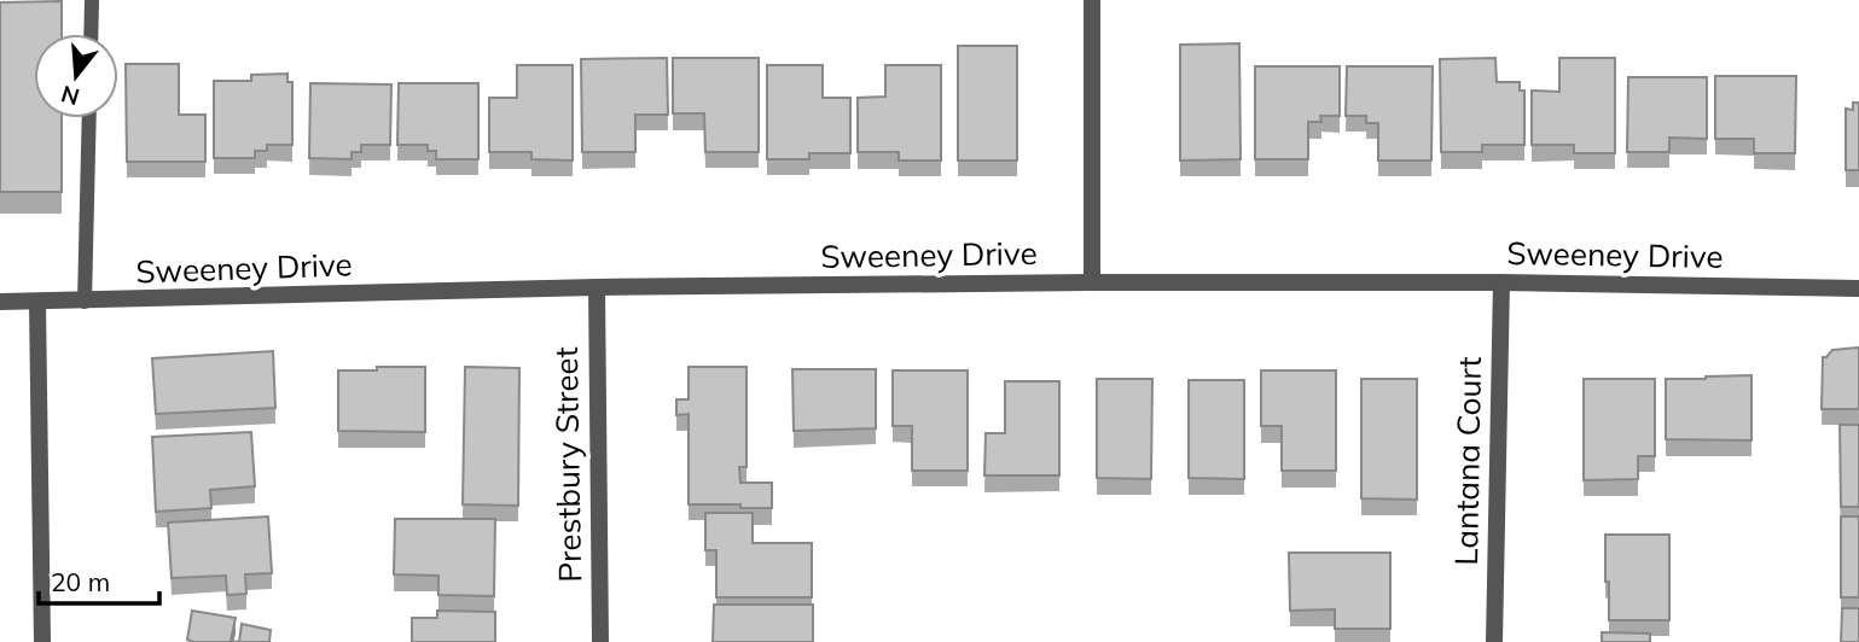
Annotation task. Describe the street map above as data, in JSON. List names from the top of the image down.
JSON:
{
  "streets": {
    "street": ["Sweeney Drive", "Lantana Court", "Prestbury Street"]
  },
  "crossings": [
    ["Sweeney Drive", "Lantana Court"],
    ["Sweeney Drive", "Prestbury Street"]
  ],
  "scale_bar": "20 m",
  "north": "bottom"
}
